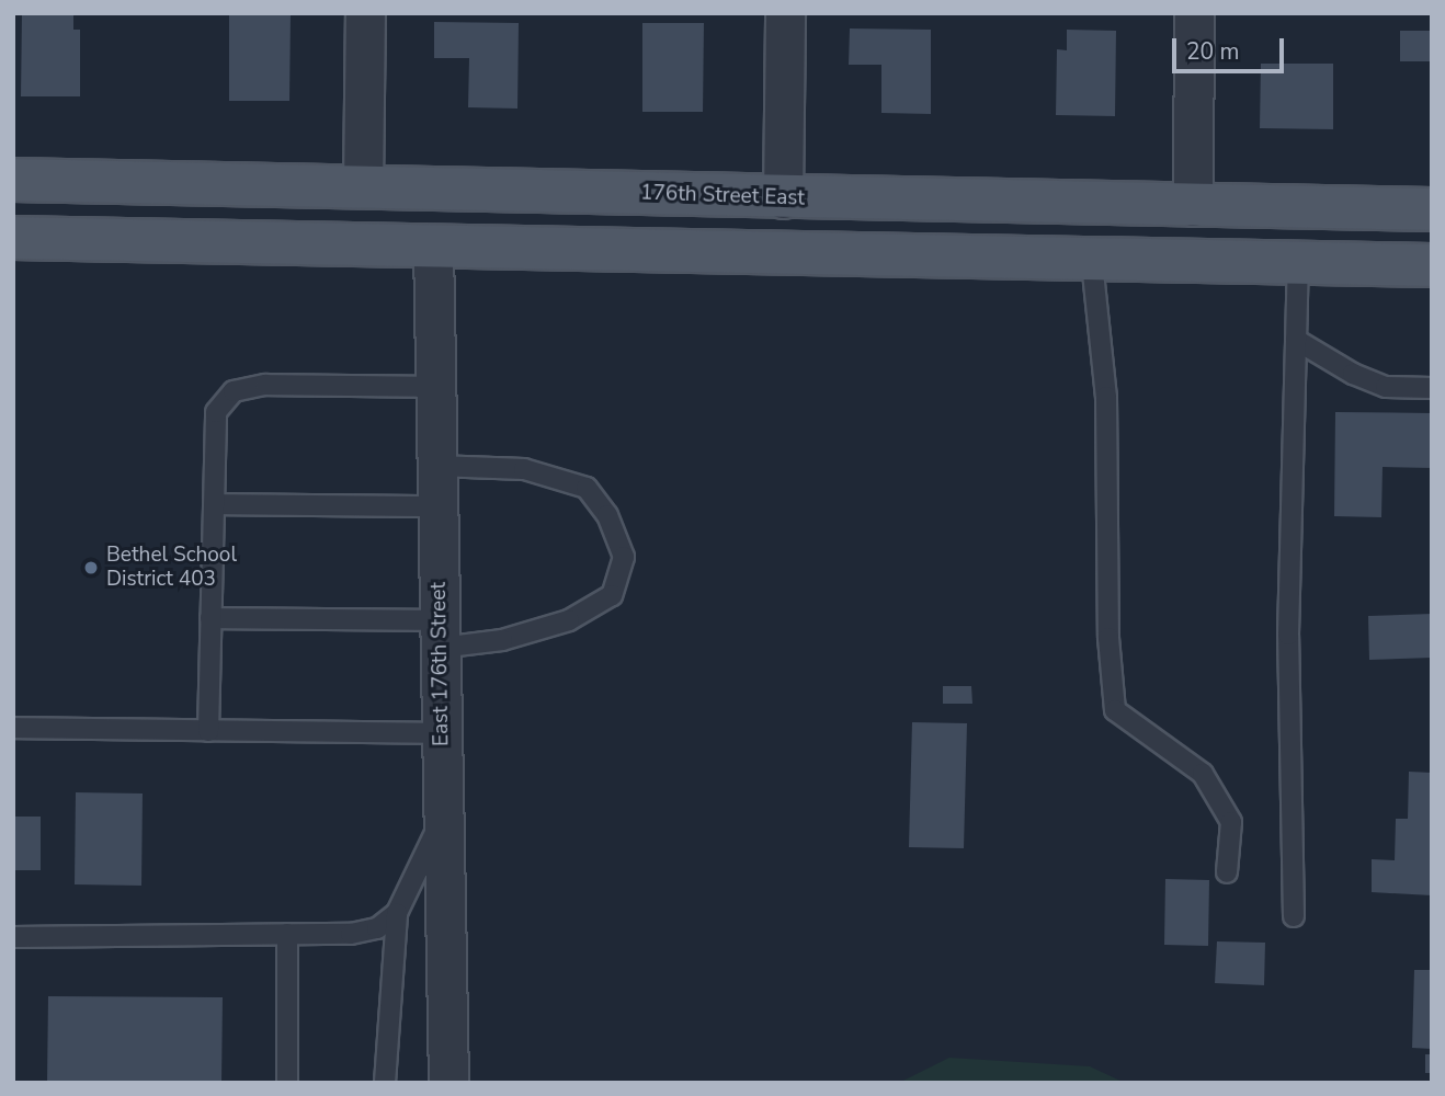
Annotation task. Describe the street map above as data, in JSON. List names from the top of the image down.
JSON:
{
  "streets": {
    "main road": ["176th Street East"],
    "street": ["East 176th Street"]
  },
  "places": ["Bethel School District 403"],
  "scale_bar": "20 m"
}
